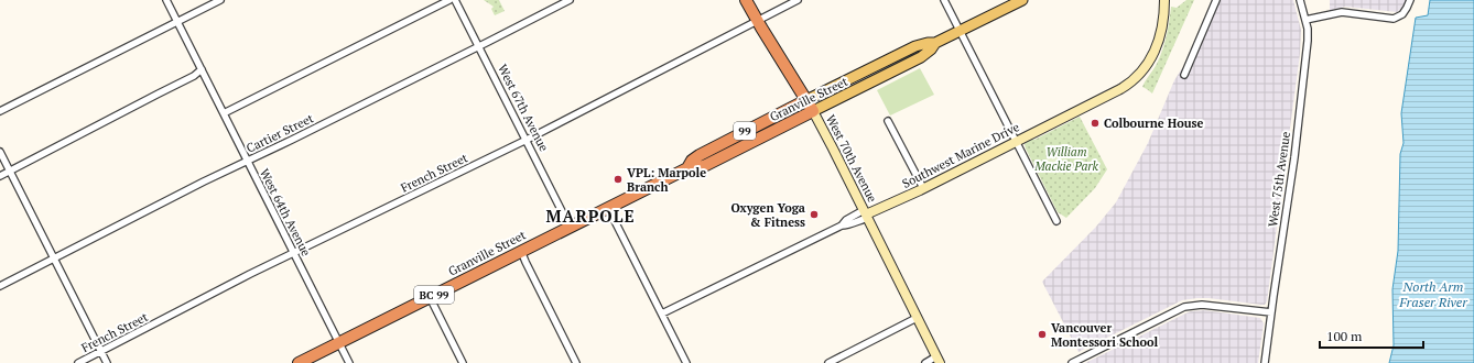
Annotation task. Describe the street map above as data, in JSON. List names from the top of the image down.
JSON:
{
  "streets": {
    "highway": [
      "Granville Street",
      "99",
      "West 70th Avenue",
      "BC 99"
    ],
    "street": [
      "West 67th Avenue",
      "Cartier Street",
      "Southwest Marine Drive",
      "French Street",
      "West 75th Avenue",
      "West 64th Avenue"
    ]
  },
  "crossings": [
    ["Granville Street", "West 67th Avenue"],
    ["Granville Street", "West 70th Avenue"],
    ["Granville Street", "West 64th Avenue"],
    ["West 67th Avenue", "Cartier Street"],
    ["West 67th Avenue", "French Street"],
    ["Cartier Street", "West 64th Avenue"],
    ["Southwest Marine Drive", "West 70th Avenue"],
    ["West 70th Avenue", "French Street"],
    ["French Street", "West 64th Avenue"]
  ],
  "districts": ["MARPOLE"],
  "water": ["North Arm Fraser River"],
  "parks": ["William Mackie Park"],
  "places": [
    "Colbourne House",
    "VPL: Marpole Branch",
    "Oxygen Yoga & Fitness",
    "Vancouver Montessori School"
  ],
  "scale_bar": "100 m"
}
